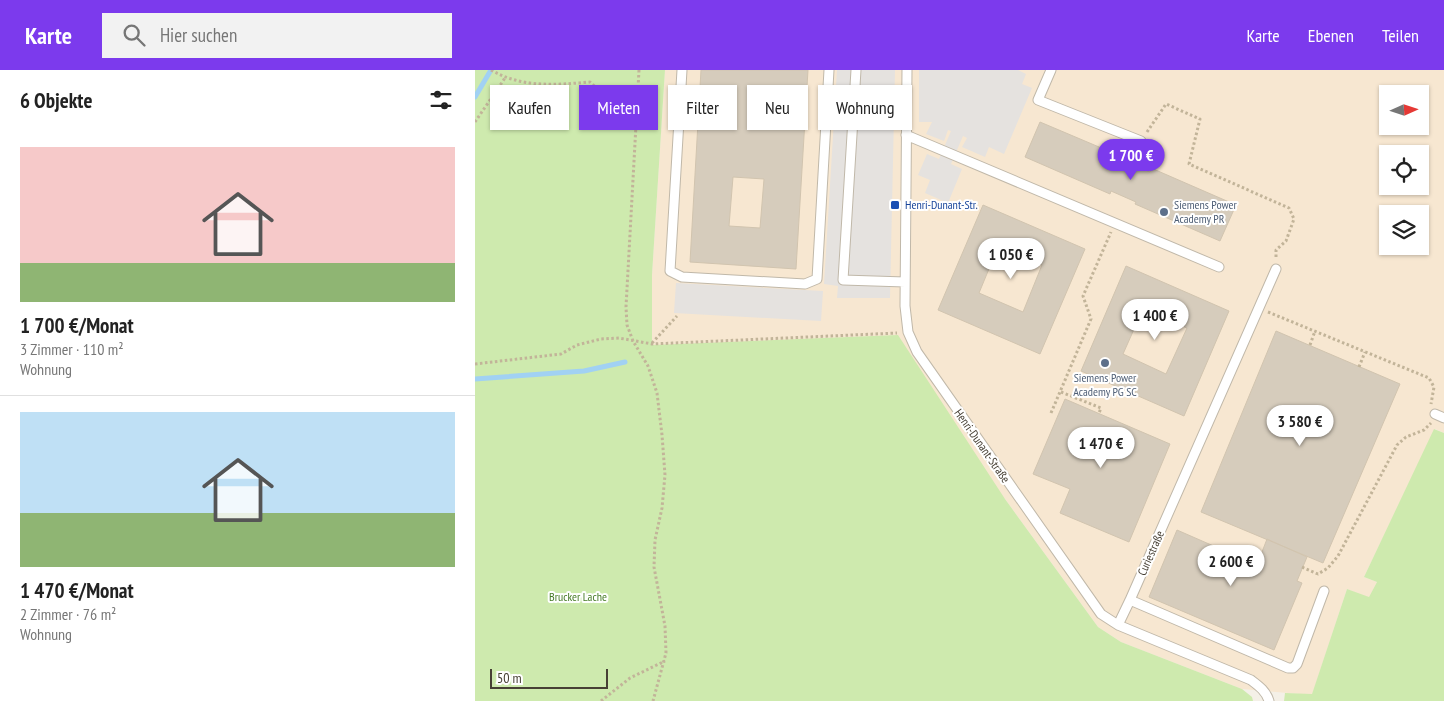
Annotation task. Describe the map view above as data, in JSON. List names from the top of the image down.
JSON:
{
  "streets": {
    "lane": ["Henri-Dunant-Straße", "Curiestraße"]
  },
  "crossings": [
    ["Henri-Dunant-Straße", "Curiestraße"]
  ],
  "parks": ["Brucker Lache"],
  "places": {
    "transit": ["Henri-Dunant-Str."],
    "other": ["Siemens Power Academy PR", "Siemens Power Academy PG SC"]
  },
  "scale_bar": "50 m",
  "north": "right",
  "page": {
    "header": "Karte",
    "search": "Hier suchen",
    "nav": ["Karte", "Ebenen", "Teilen"],
    "heading": "6 Objekte",
    "chip": [
      "Kaufen",
      "Mieten",
      "Filter",
      "Neu",
      "Wohnung"
    ],
    "list": [
      {
        "name": "1 700 €/Monat",
        "note": "3 Zimmer · 110 m² · Wohnung"
      },
      {
        "name": "1 470 €/Monat",
        "note": "2 Zimmer · 76 m² · Wohnung"
      }
    ],
    "price": [
      "1 700 €",
      "1 050 €",
      "1 400 €",
      "3 580 €",
      "1 470 €",
      "2 600 €"
    ],
    "scale": "50 m"
  }
}
